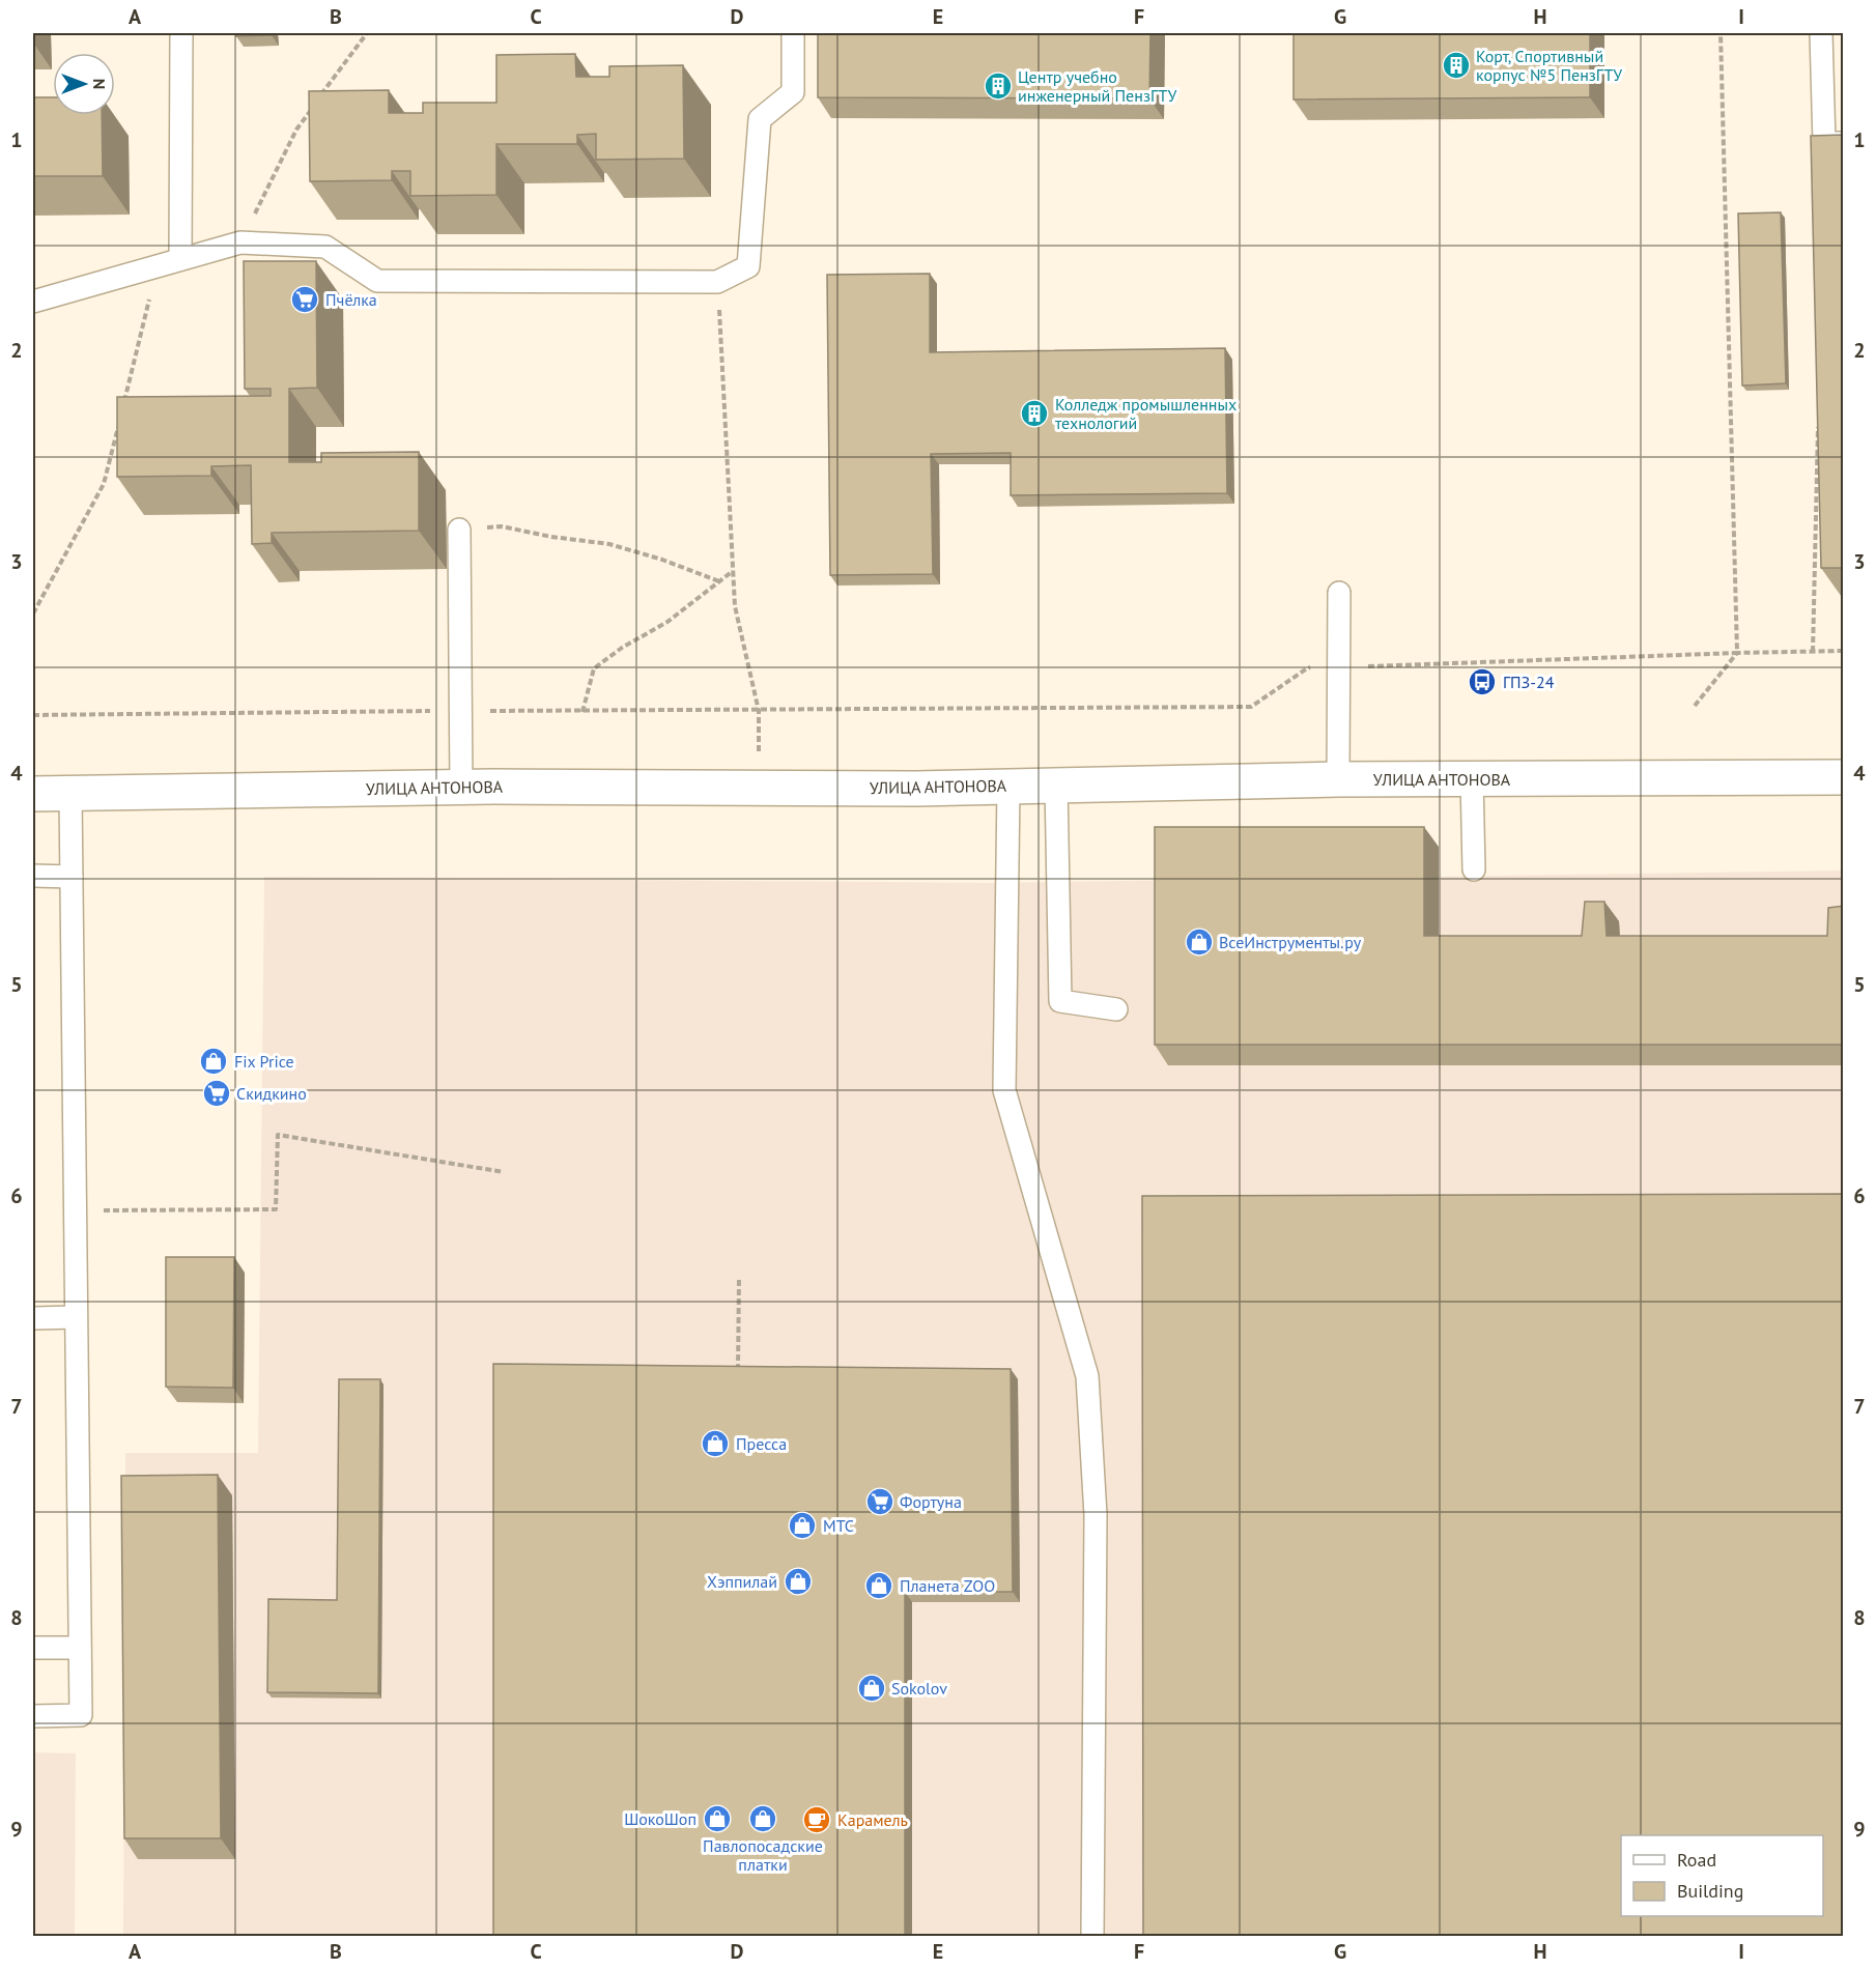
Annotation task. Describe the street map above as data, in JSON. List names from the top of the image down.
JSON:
{
  "streets": {
    "main road": ["УЛИЦА АНТОНОВА"]
  },
  "places": {
    "building": ["Корт, Спортивный корпус №5 ПензГТУ", "Центр учебно инженерный ПензГТУ", "Колледж промышленных технологий"],
    "supermarket": ["Пчёлка", "Скидкино", "Фортуна"],
    "bus stop": ["ГПЗ-24"],
    "shop": [
      "ВсеИнструменты.ру",
      "Fix Price",
      "Пресса",
      "МТС",
      "Хэппилай",
      "Планета ZOO",
      "Sokolov",
      "ШокоШоп",
      "Павлопосадские платки"
    ],
    "cafe": ["Карамель"]
  },
  "legend": ["Road", "Building"],
  "north": "right",
  "grid": {
    "columns": [
      "A",
      "B",
      "C",
      "D",
      "E",
      "F",
      "G",
      "H",
      "I"
    ],
    "rows": [
      "1",
      "2",
      "3",
      "4",
      "5",
      "6",
      "7",
      "8",
      "9"
    ]
  }
}
